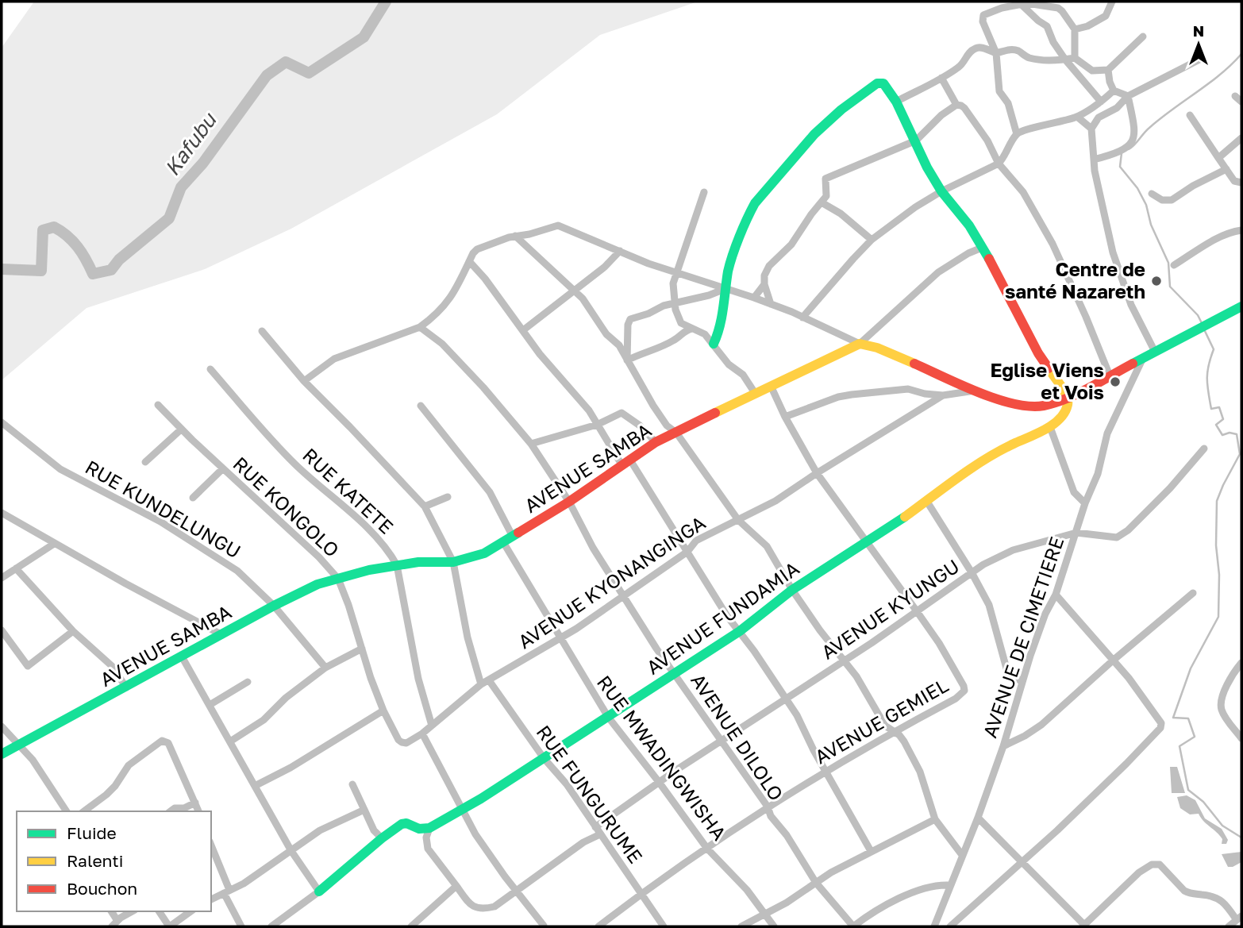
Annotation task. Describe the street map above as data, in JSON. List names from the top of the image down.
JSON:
{
  "streets": {
    "street": [
      "AVENUE SAMBA",
      "RUE KATETE",
      "RUE KONGOLO",
      "RUE KUNDELUNGU",
      "AVENUE KYONANGINGA",
      "AVENUE KYUNGU",
      "AVENUE FUNDAMIA",
      "AVENUE DE CIMETIERE",
      "AVENUE GEMIEL",
      "AVENUE DILOLO",
      "RUE MWADINGWISHA",
      "RUE FUNGURUME"
    ]
  },
  "crossings": [
    ["AVENUE SAMBA", "RUE KATETE"],
    ["AVENUE SAMBA", "RUE KONGOLO"],
    ["AVENUE SAMBA", "RUE KUNDELUNGU"],
    ["AVENUE SAMBA", "AVENUE GEMIEL"],
    ["AVENUE SAMBA", "AVENUE DILOLO"],
    ["AVENUE SAMBA", "RUE MWADINGWISHA"],
    ["RUE KATETE", "AVENUE KYONANGINGA"],
    ["RUE KONGOLO", "AVENUE KYONANGINGA"],
    ["AVENUE KYONANGINGA", "AVENUE GEMIEL"],
    ["AVENUE KYONANGINGA", "AVENUE DILOLO"],
    ["AVENUE KYONANGINGA", "RUE MWADINGWISHA"],
    ["AVENUE KYONANGINGA", "RUE FUNGURUME"],
    ["AVENUE KYUNGU", "AVENUE DE CIMETIERE"],
    ["AVENUE KYUNGU", "AVENUE GEMIEL"],
    ["AVENUE KYUNGU", "AVENUE DILOLO"],
    ["AVENUE KYUNGU", "RUE MWADINGWISHA"],
    ["AVENUE KYUNGU", "RUE FUNGURUME"],
    ["AVENUE FUNDAMIA", "AVENUE GEMIEL"],
    ["AVENUE FUNDAMIA", "AVENUE DILOLO"],
    ["AVENUE FUNDAMIA", "RUE MWADINGWISHA"],
    ["AVENUE FUNDAMIA", "RUE FUNGURUME"],
    ["AVENUE GEMIEL", "AVENUE DILOLO"],
    ["AVENUE GEMIEL", "RUE MWADINGWISHA"],
    ["AVENUE GEMIEL", "RUE FUNGURUME"]
  ],
  "water": ["Kafubu"],
  "places": ["Centre de santé Nazareth", "Eglise Viens et Vois"],
  "legend": ["Fluide", "Ralenti", "Bouchon"],
  "north": "top"
}
